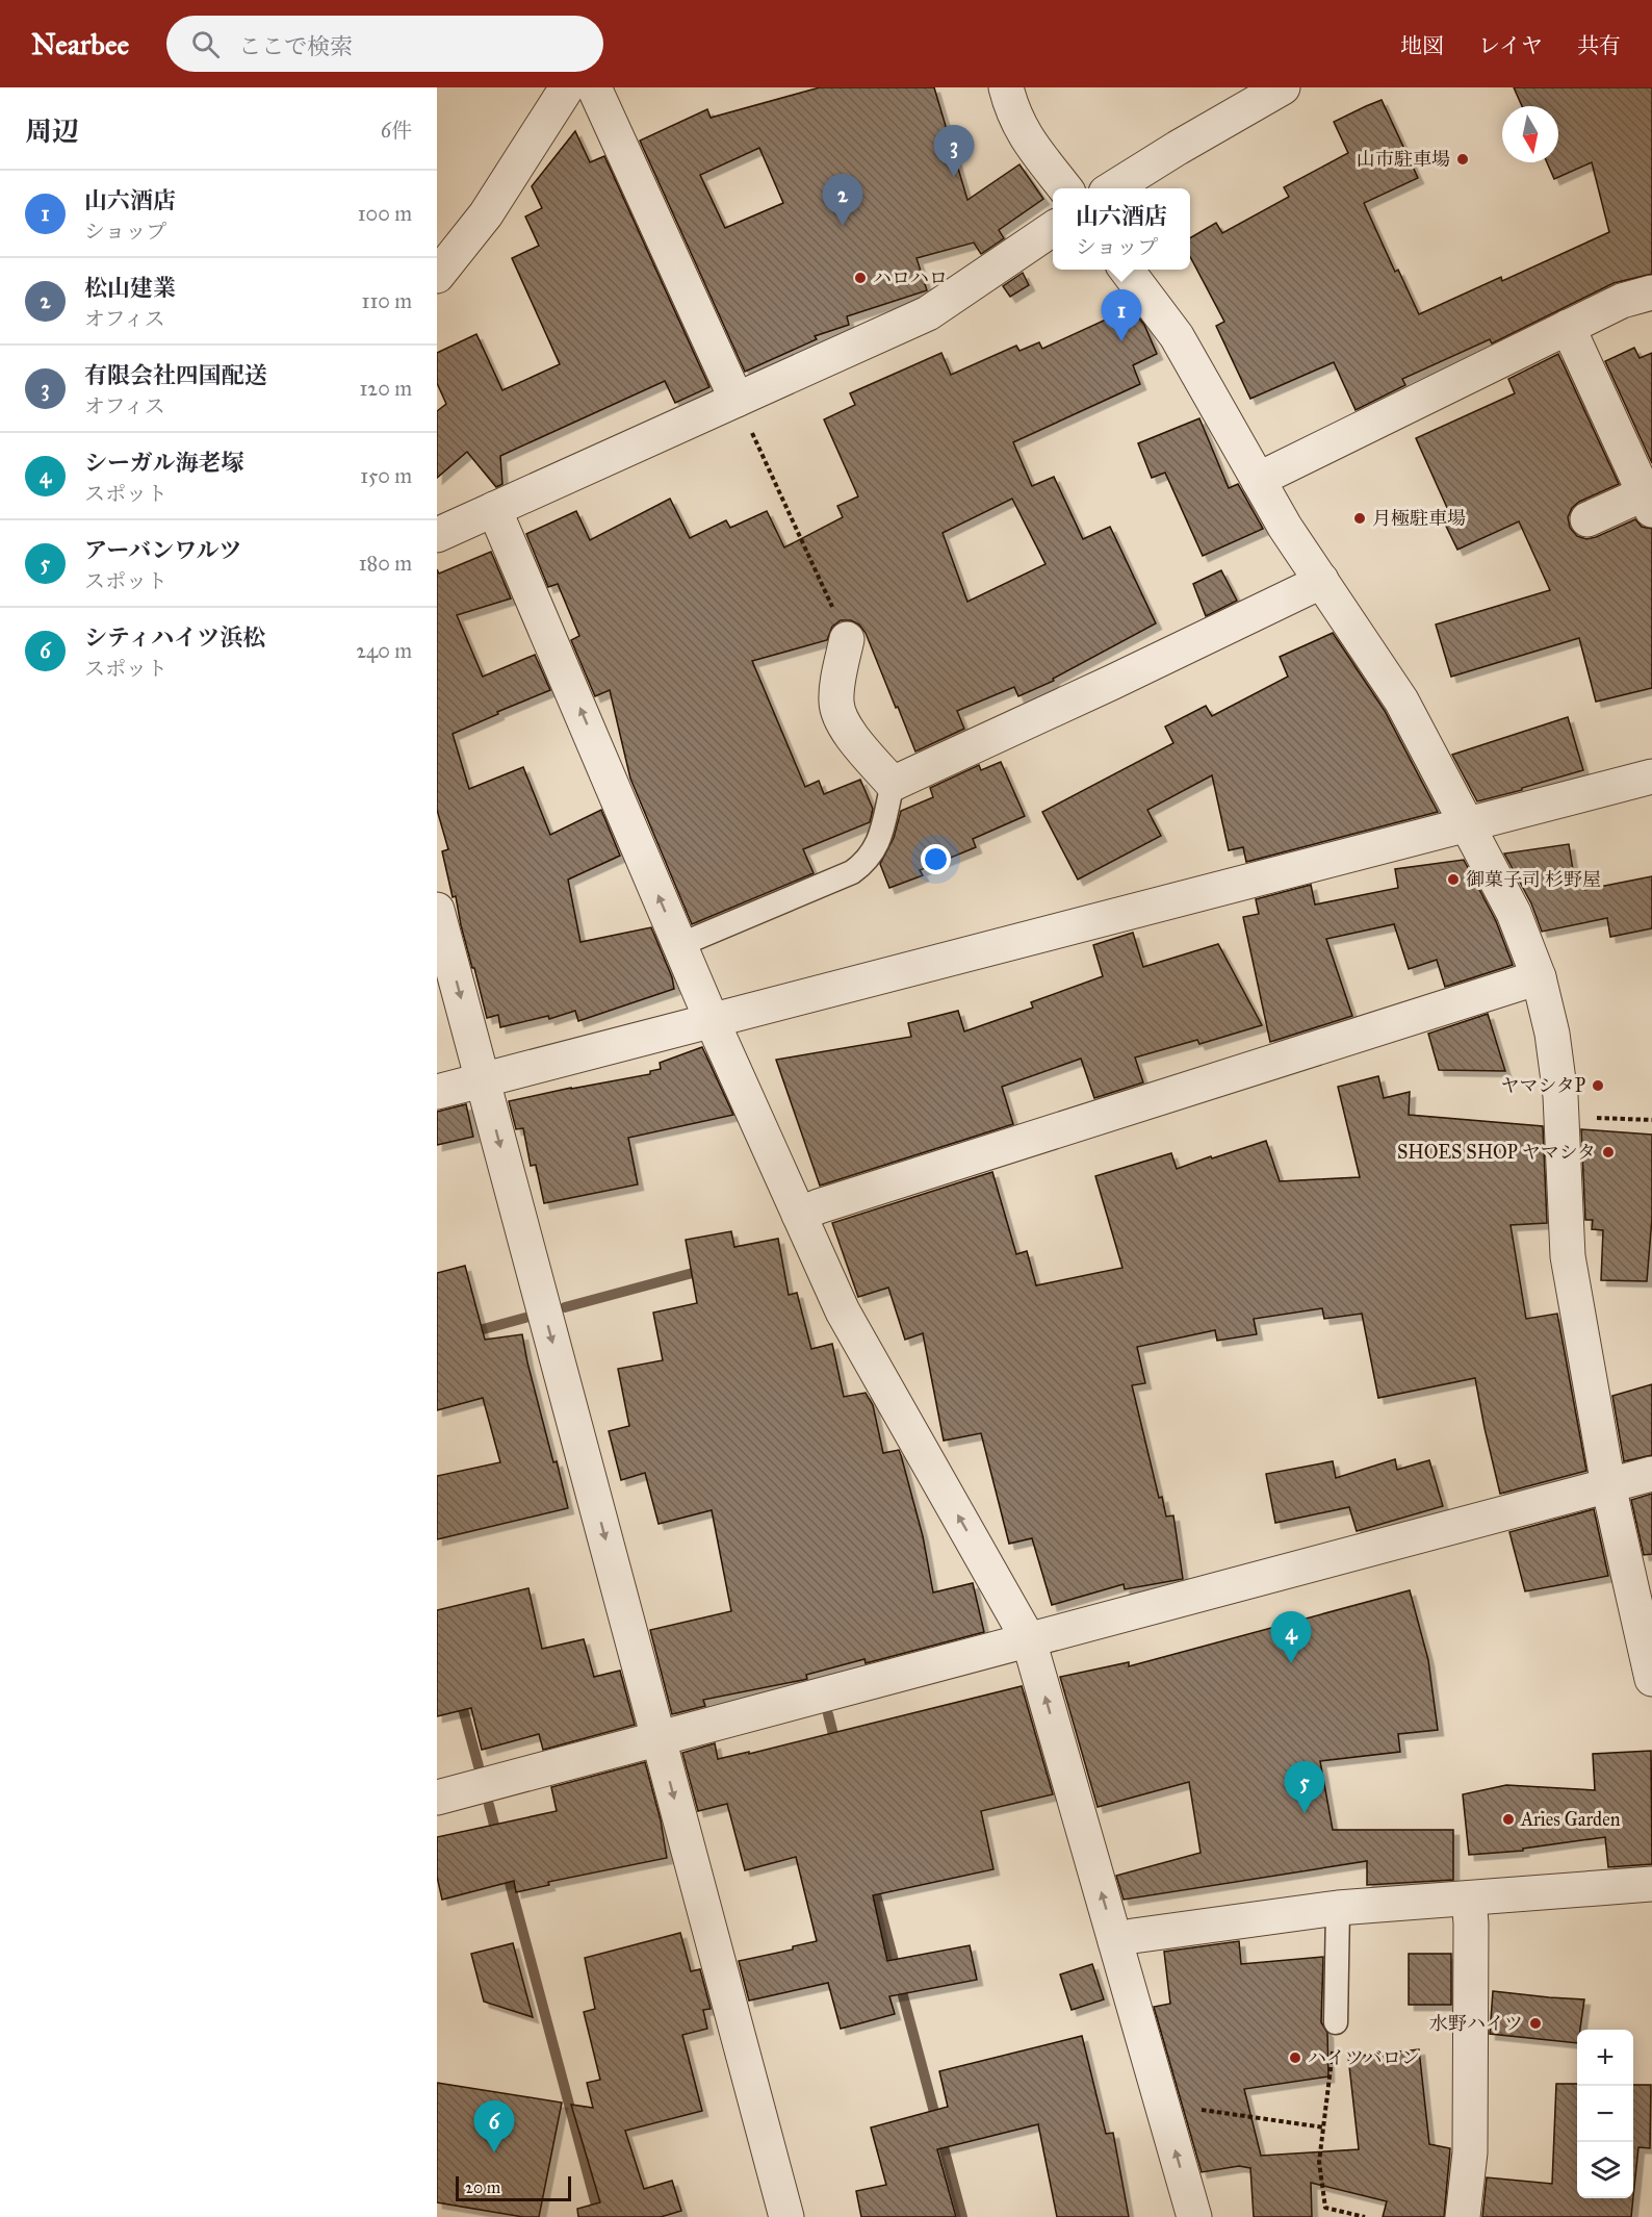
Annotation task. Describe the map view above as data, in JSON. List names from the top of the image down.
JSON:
{
  "places": [
    "山市駐車場",
    "ハロハロ",
    "月極駐車場",
    "御菓子司 杉野屋",
    "ヤマシタP",
    "SHOES SHOP ヤマシタ",
    "Aries Garden",
    "水野ハイツ",
    "ハイツバロン"
  ],
  "scale_bar": "20 m",
  "north": "bottom",
  "page": {
    "header": "Nearbee",
    "search": "ここで検索",
    "nav": ["地図", "レイヤ", "共有"],
    "heading": ["周辺", "6件"],
    "pins": [
      "3",
      "2",
      "1",
      "4",
      "5",
      "6"
    ],
    "list": [
      {
        "mark": "1",
        "name": "山六酒店",
        "note": "ショップ",
        "value": "100 m"
      },
      {
        "mark": "2",
        "name": "松山建業",
        "note": "オフィス",
        "value": "110 m"
      },
      {
        "mark": "3",
        "name": "有限会社四国配送",
        "note": "オフィス",
        "value": "120 m"
      },
      {
        "mark": "4",
        "name": "シーガル海老塚",
        "note": "スポット",
        "value": "150 m"
      },
      {
        "mark": "5",
        "name": "アーバンワルツ",
        "note": "スポット",
        "value": "180 m"
      },
      {
        "mark": "6",
        "name": "シティハイツ浜松",
        "note": "スポット",
        "value": "240 m"
      }
    ],
    "popup": ["山六酒店", "ショップ"],
    "map_buttons": ["+", "−"],
    "scale": "20 m"
  }
}
